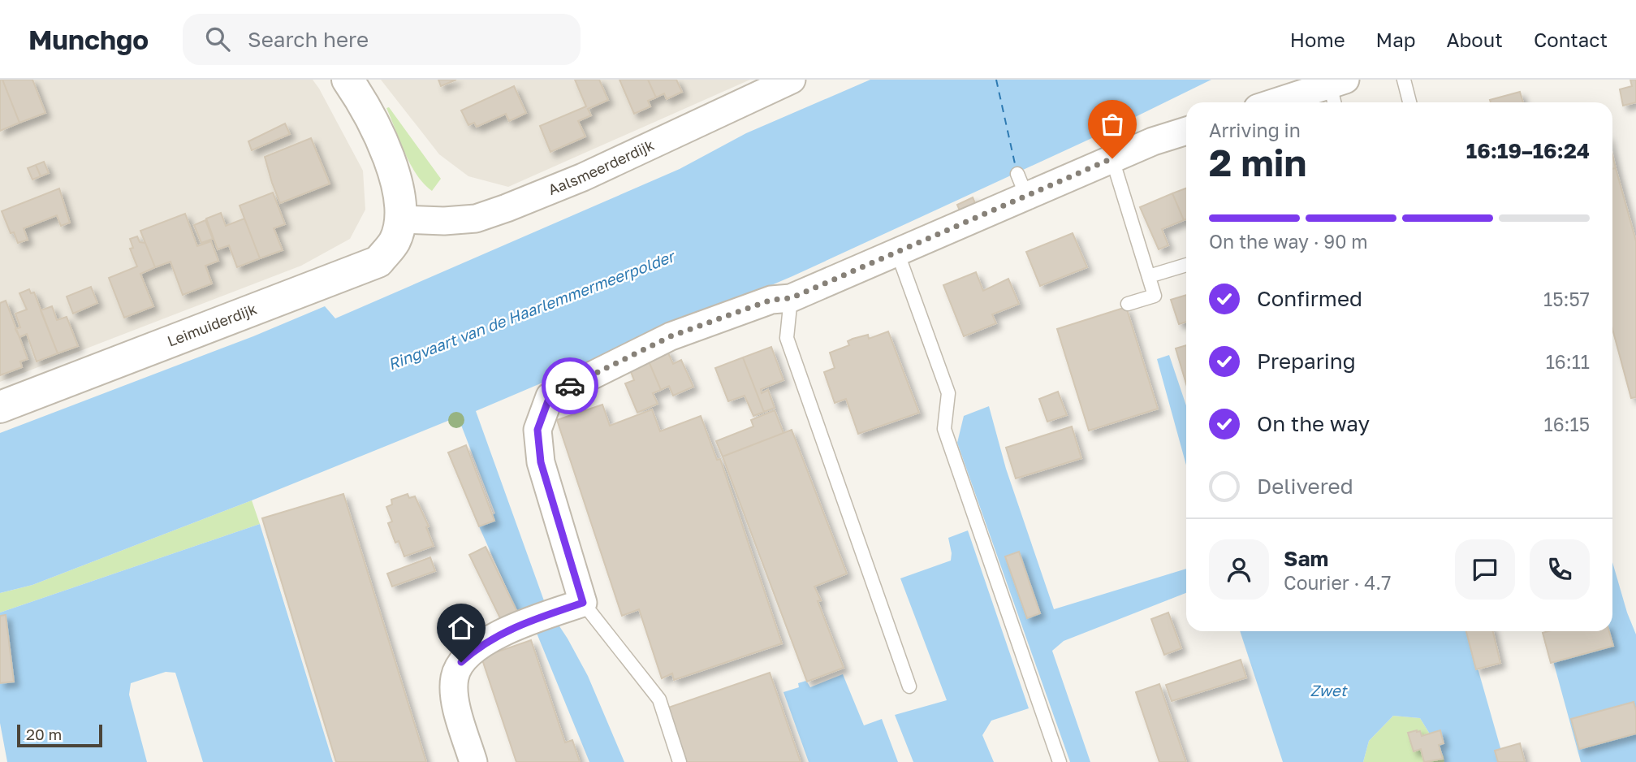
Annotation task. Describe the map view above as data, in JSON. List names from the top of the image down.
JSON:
{
  "streets": {
    "street": ["Aalsmeerderdijk", "Leimuiderdijk"]
  },
  "crossings": [
    ["Aalsmeerderdijk", "Leimuiderdijk"]
  ],
  "water": ["Ringvaart van de Haarlemmermeerpolder", "Zwet"],
  "scale_bar": "20 m",
  "page": {
    "header": "Munchgo",
    "search": "Search here",
    "nav": [
      "Home",
      "Map",
      "About",
      "Contact"
    ],
    "heading": ["2 min", "Arriving in", "16:19–16:24"],
    "panel": ["Sam", "Courier · 4.7"],
    "bar": "On the way · 90 m",
    "list": [
      ["Confirmed", "15:57"],
      ["Preparing", "16:11"],
      ["On the way", "16:15"],
      "Delivered"
    ],
    "scale": "20 m"
  }
}
